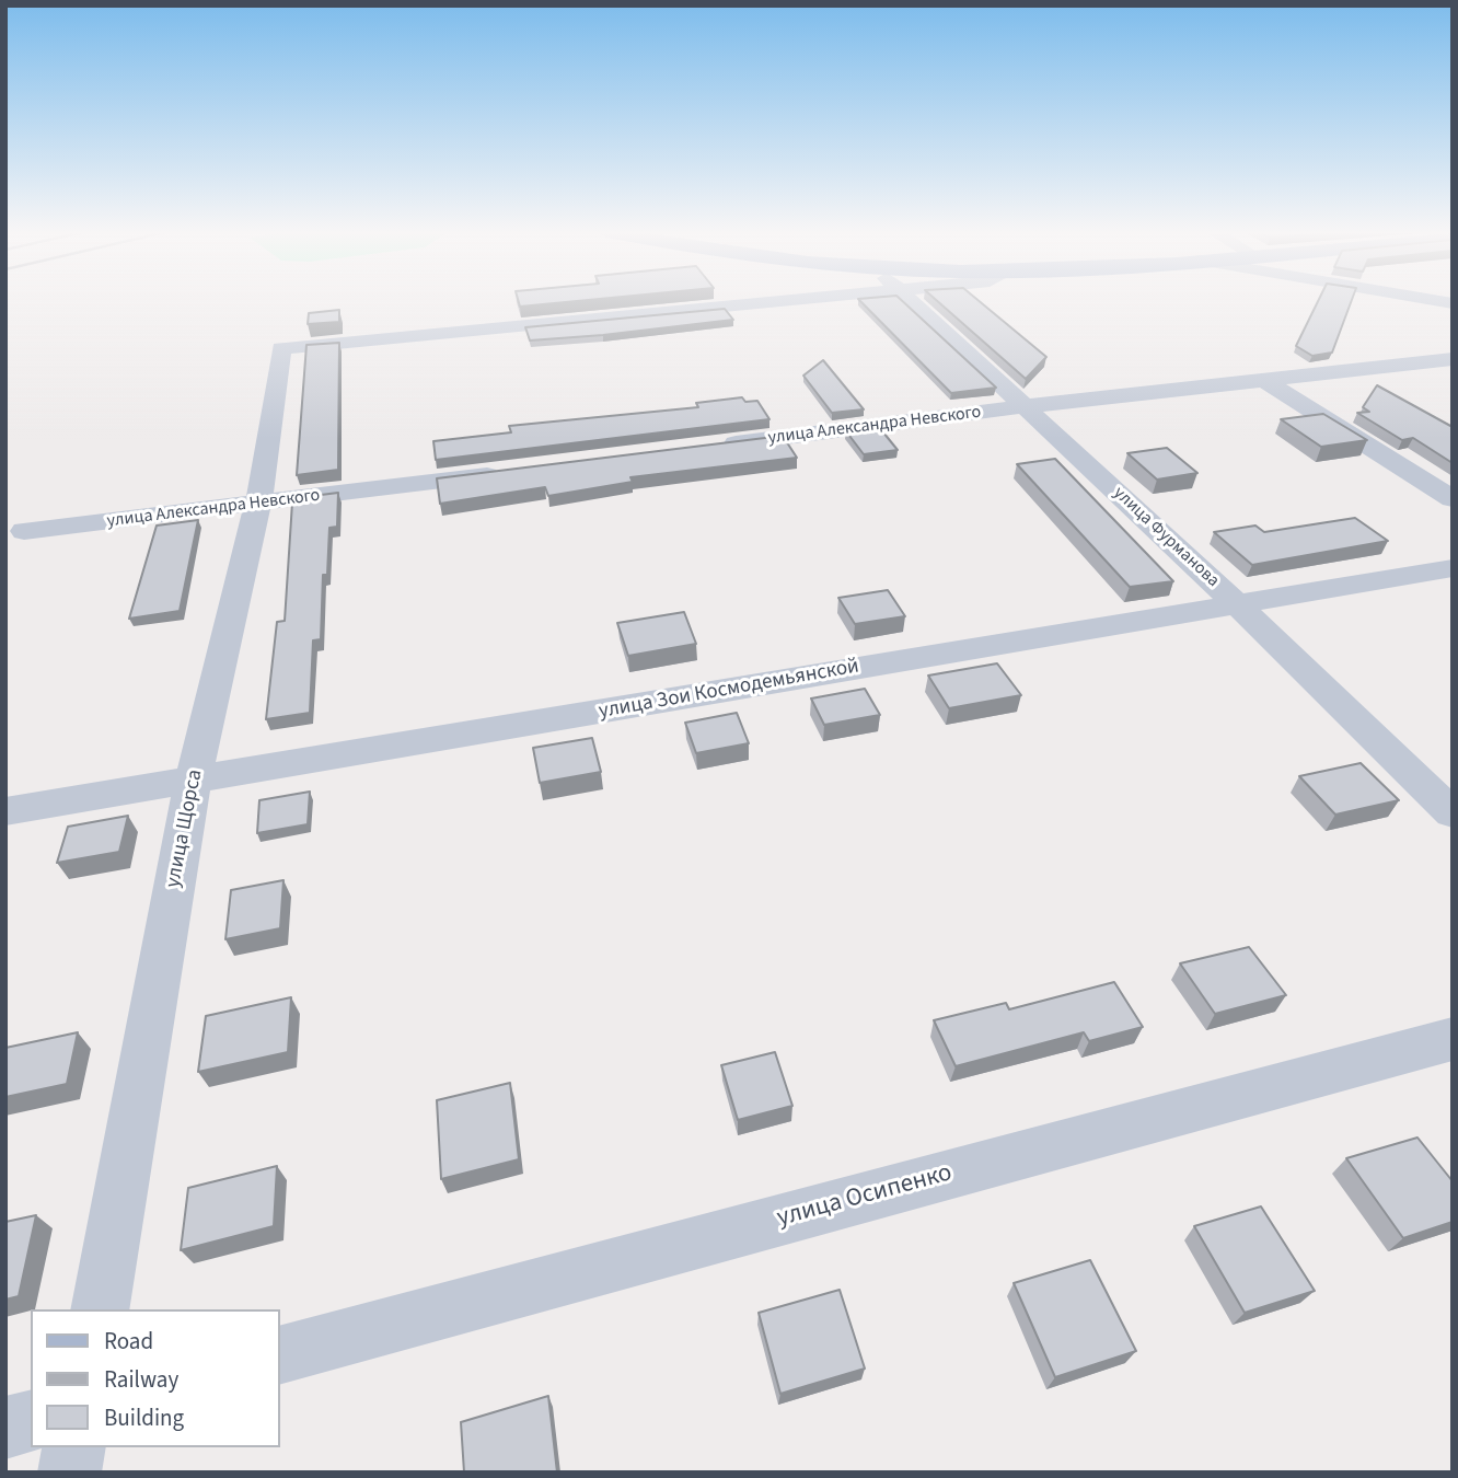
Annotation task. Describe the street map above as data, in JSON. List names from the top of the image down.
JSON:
{
  "streets": {
    "street": [
      "улица Александра Невского",
      "улица Фурманова",
      "улица Зои Космодемьянской",
      "улица Щорса",
      "улица Осипенко"
    ]
  },
  "crossings": [
    ["улица Александра Невского", "улица Фурманова"],
    ["улица Александра Невского", "улица Щорса"],
    ["улица Фурманова", "улица Зои Космодемьянской"],
    ["улица Зои Космодемьянской", "улица Щорса"]
  ],
  "legend": ["Road", "Railway", "Building"]
}
